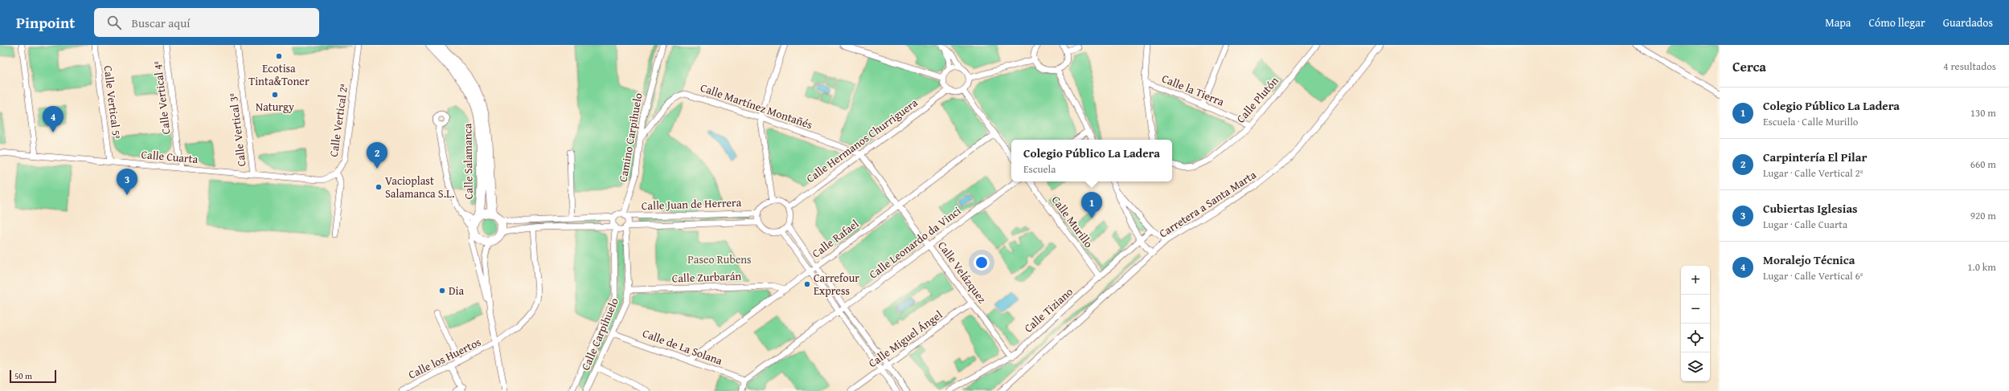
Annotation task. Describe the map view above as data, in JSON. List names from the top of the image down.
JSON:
{
  "streets": {
    "main road": ["Calle Salamanca"],
    "street": [
      "Calle la Tierra",
      "Calle Vertical 4ª",
      "Calle Plutón",
      "Calle Vertical 5ª",
      "Calle Martínez Montañés",
      "Calle Vertical 2ª",
      "Calle Vertical 3ª",
      "Camino Carpihuelo",
      "Calle Hermanos Churriguera",
      "Calle Cuarta",
      "Calle Juan de Herrera",
      "Carretera a Santa Marta",
      "Calle Murillo",
      "Calle Rafael",
      "Calle Leonardo da Vinci",
      "Calle Velázquez",
      "Calle Zurbarán",
      "Calle Tiziano",
      "Calle Carpihuelo",
      "Calle Miguel Ángel",
      "Calle de La Solana",
      "Calle los Huertos"
    ]
  },
  "crossings": [
    ["Calle la Tierra", "Calle Plutón"],
    ["Calle Vertical 4ª", "Calle Cuarta"],
    ["Calle Vertical 5ª", "Calle Cuarta"],
    ["Calle Martínez Montañés", "Camino Carpihuelo"],
    ["Calle Martínez Montañés", "Calle Hermanos Churriguera"],
    ["Calle Martínez Montañés", "Calle Velázquez"],
    ["Calle Vertical 2ª", "Calle Cuarta"],
    ["Calle Vertical 3ª", "Calle Cuarta"],
    ["Camino Carpihuelo", "Calle Juan de Herrera"],
    ["Camino Carpihuelo", "Calle Carpihuelo"],
    ["Calle Hermanos Churriguera", "Calle Juan de Herrera"],
    ["Calle Hermanos Churriguera", "Calle Velázquez"],
    ["Calle Juan de Herrera", "Calle Carpihuelo"],
    ["Calle Murillo", "Calle Tiziano"],
    ["Calle Rafael", "Calle Velázquez"],
    ["Calle Rafael", "Calle Zurbarán"],
    ["Calle Rafael", "Calle de La Solana"],
    ["Calle Leonardo da Vinci", "Calle Velázquez"],
    ["Calle Leonardo da Vinci", "Calle de La Solana"],
    ["Calle Velázquez", "Calle Tiziano"],
    ["Calle Velázquez", "Calle Miguel Ángel"],
    ["Calle Zurbarán", "Calle Carpihuelo"],
    ["Calle Carpihuelo", "Calle de La Solana"]
  ],
  "parks": ["Paseo Rubens"],
  "places": [
    "Ecotisa Tinta&Toner",
    "Naturgy",
    "Vacioplast Salamanca S.L.",
    "Carrefour Express",
    "Dia"
  ],
  "scale_bar": "50 m",
  "page": {
    "header": "Pinpoint",
    "search": "Buscar aquí",
    "nav": ["Mapa", "Cómo llegar", "Guardados"],
    "heading": ["Cerca", "4 resultados"],
    "list": [
      {
        "mark": "1",
        "name": "Colegio Público La Ladera",
        "note": "Escuela · Calle Murillo",
        "value": "130 m"
      },
      {
        "mark": "2",
        "name": "Carpintería El Pilar",
        "note": "Lugar · Calle Vertical 2ª",
        "value": "660 m"
      },
      {
        "mark": "3",
        "name": "Cubiertas Iglesias",
        "note": "Lugar · Calle Cuarta",
        "value": "920 m"
      },
      {
        "mark": "4",
        "name": "Moralejo Técnica",
        "note": "Lugar · Calle Vertical 6ª",
        "value": "1.0 km"
      }
    ],
    "pins": [
      "4",
      "2",
      "3",
      "1"
    ],
    "popup": ["Colegio Público La Ladera", "Escuela"],
    "map_buttons": ["+", "−"],
    "scale": "50 m"
  }
}
